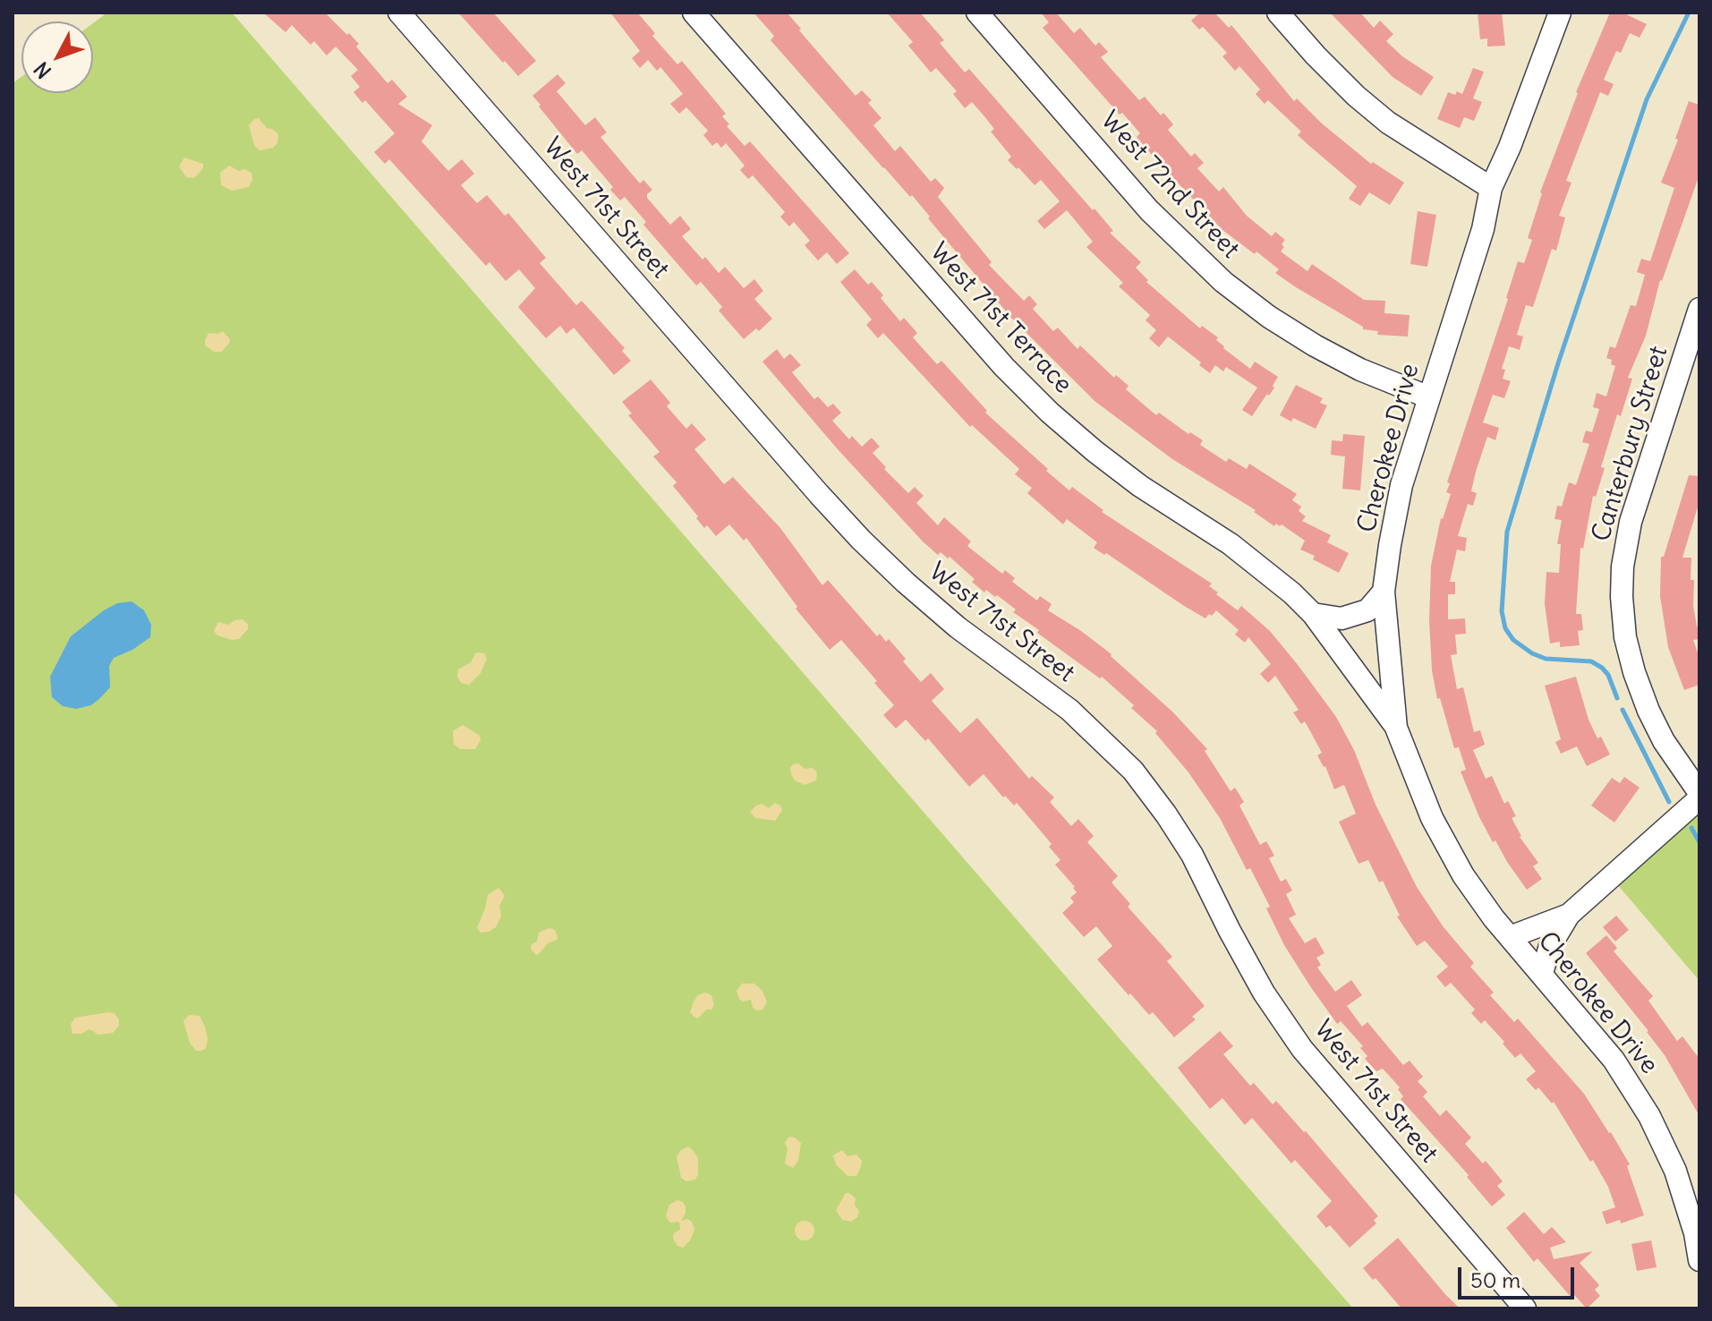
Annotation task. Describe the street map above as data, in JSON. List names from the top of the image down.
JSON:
{
  "streets": {
    "street": [
      "West 72nd Street",
      "West 71st Street",
      "West 71st Terrace",
      "Canterbury Street",
      "Cherokee Drive"
    ]
  },
  "crossings": [
    ["West 72nd Street", "Cherokee Drive"],
    ["West 71st Terrace", "Cherokee Drive"]
  ],
  "scale_bar": "50 m",
  "north": "bottom left"
}
